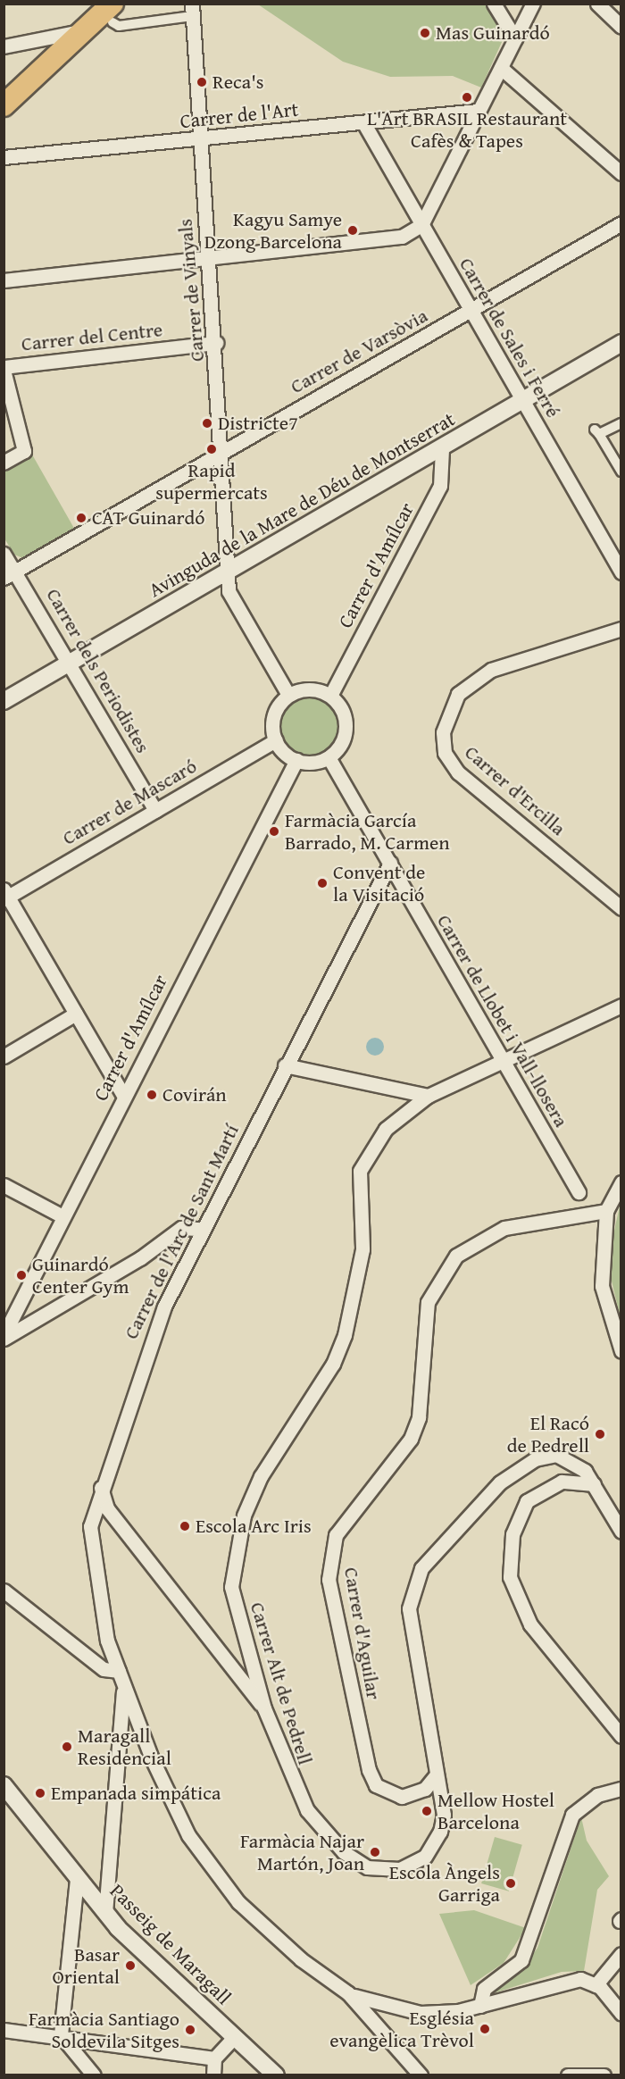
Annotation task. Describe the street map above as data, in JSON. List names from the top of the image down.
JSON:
{
  "streets": {
    "street": [
      "Carrer de l'Art",
      "Carrer de Vinyals",
      "Carrer del Centre",
      "Carrer de Sales i Ferré",
      "Carrer de Varsòvia",
      "Avinguda de la Mare de Déu de Montserrat",
      "Carrer d'Amílcar",
      "Carrer dels Periodistes",
      "Carrer d'Ercilla",
      "Carrer de Mascaró",
      "Carrer de Llobet i Vall-llosera",
      "Carrer de l'Arc de Sant Martí",
      "Carrer d'Aguilar",
      "Carrer Alt de Pedrell",
      "Passeig de Maragall"
    ]
  },
  "crossings": [
    ["Carrer de l'Art", "Carrer de Vinyals"],
    ["Carrer de l'Art", "Carrer de Sales i Ferré"],
    ["Carrer de Vinyals", "Carrer del Centre"],
    ["Carrer de Vinyals", "Carrer de Varsòvia"],
    ["Carrer de Vinyals", "Avinguda de la Mare de Déu de Montserrat"],
    ["Carrer de Sales i Ferré", "Carrer de Varsòvia"],
    ["Carrer de Sales i Ferré", "Avinguda de la Mare de Déu de Montserrat"],
    ["Carrer de Varsòvia", "Carrer dels Periodistes"],
    ["Avinguda de la Mare de Déu de Montserrat", "Carrer d'Amílcar"],
    ["Avinguda de la Mare de Déu de Montserrat", "Carrer dels Periodistes"],
    ["Carrer d'Amílcar", "Carrer de Mascaró"],
    ["Carrer d'Amílcar", "Carrer de Llobet i Vall-llosera"],
    ["Carrer dels Periodistes", "Carrer de Mascaró"],
    ["Carrer de Mascaró", "Carrer de Llobet i Vall-llosera"],
    ["Carrer de Llobet i Vall-llosera", "Carrer de l'Arc de Sant Martí"],
    ["Carrer de Llobet i Vall-llosera", "Carrer Alt de Pedrell"],
    ["Carrer d'Aguilar", "Carrer Alt de Pedrell"]
  ],
  "places": [
    "Mas Guinardó",
    "Reca's",
    "L'Art BRASIL Restaurant Cafès & Tapes",
    "Kagyu Samye Dzong Barcelona",
    "Districte7",
    "Rapid supermercats",
    "CAT Guinardó",
    "Farmàcia García Barrado, M. Carmen",
    "Convent de la Visitació",
    "Covirán",
    "Guinardó Center Gym",
    "El Racó de Pedrell",
    "Escola Arc Iris",
    "Maragall Residencial",
    "Empanada simpática",
    "Mellow Hostel Barcelona",
    "Farmàcia Najar Martón, Joan",
    "Escola Àngels Garriga",
    "Basar Oriental",
    "Església evangèlica Trèvol",
    "Farmàcia Santiago Soldevila Sitges"
  ]
}
